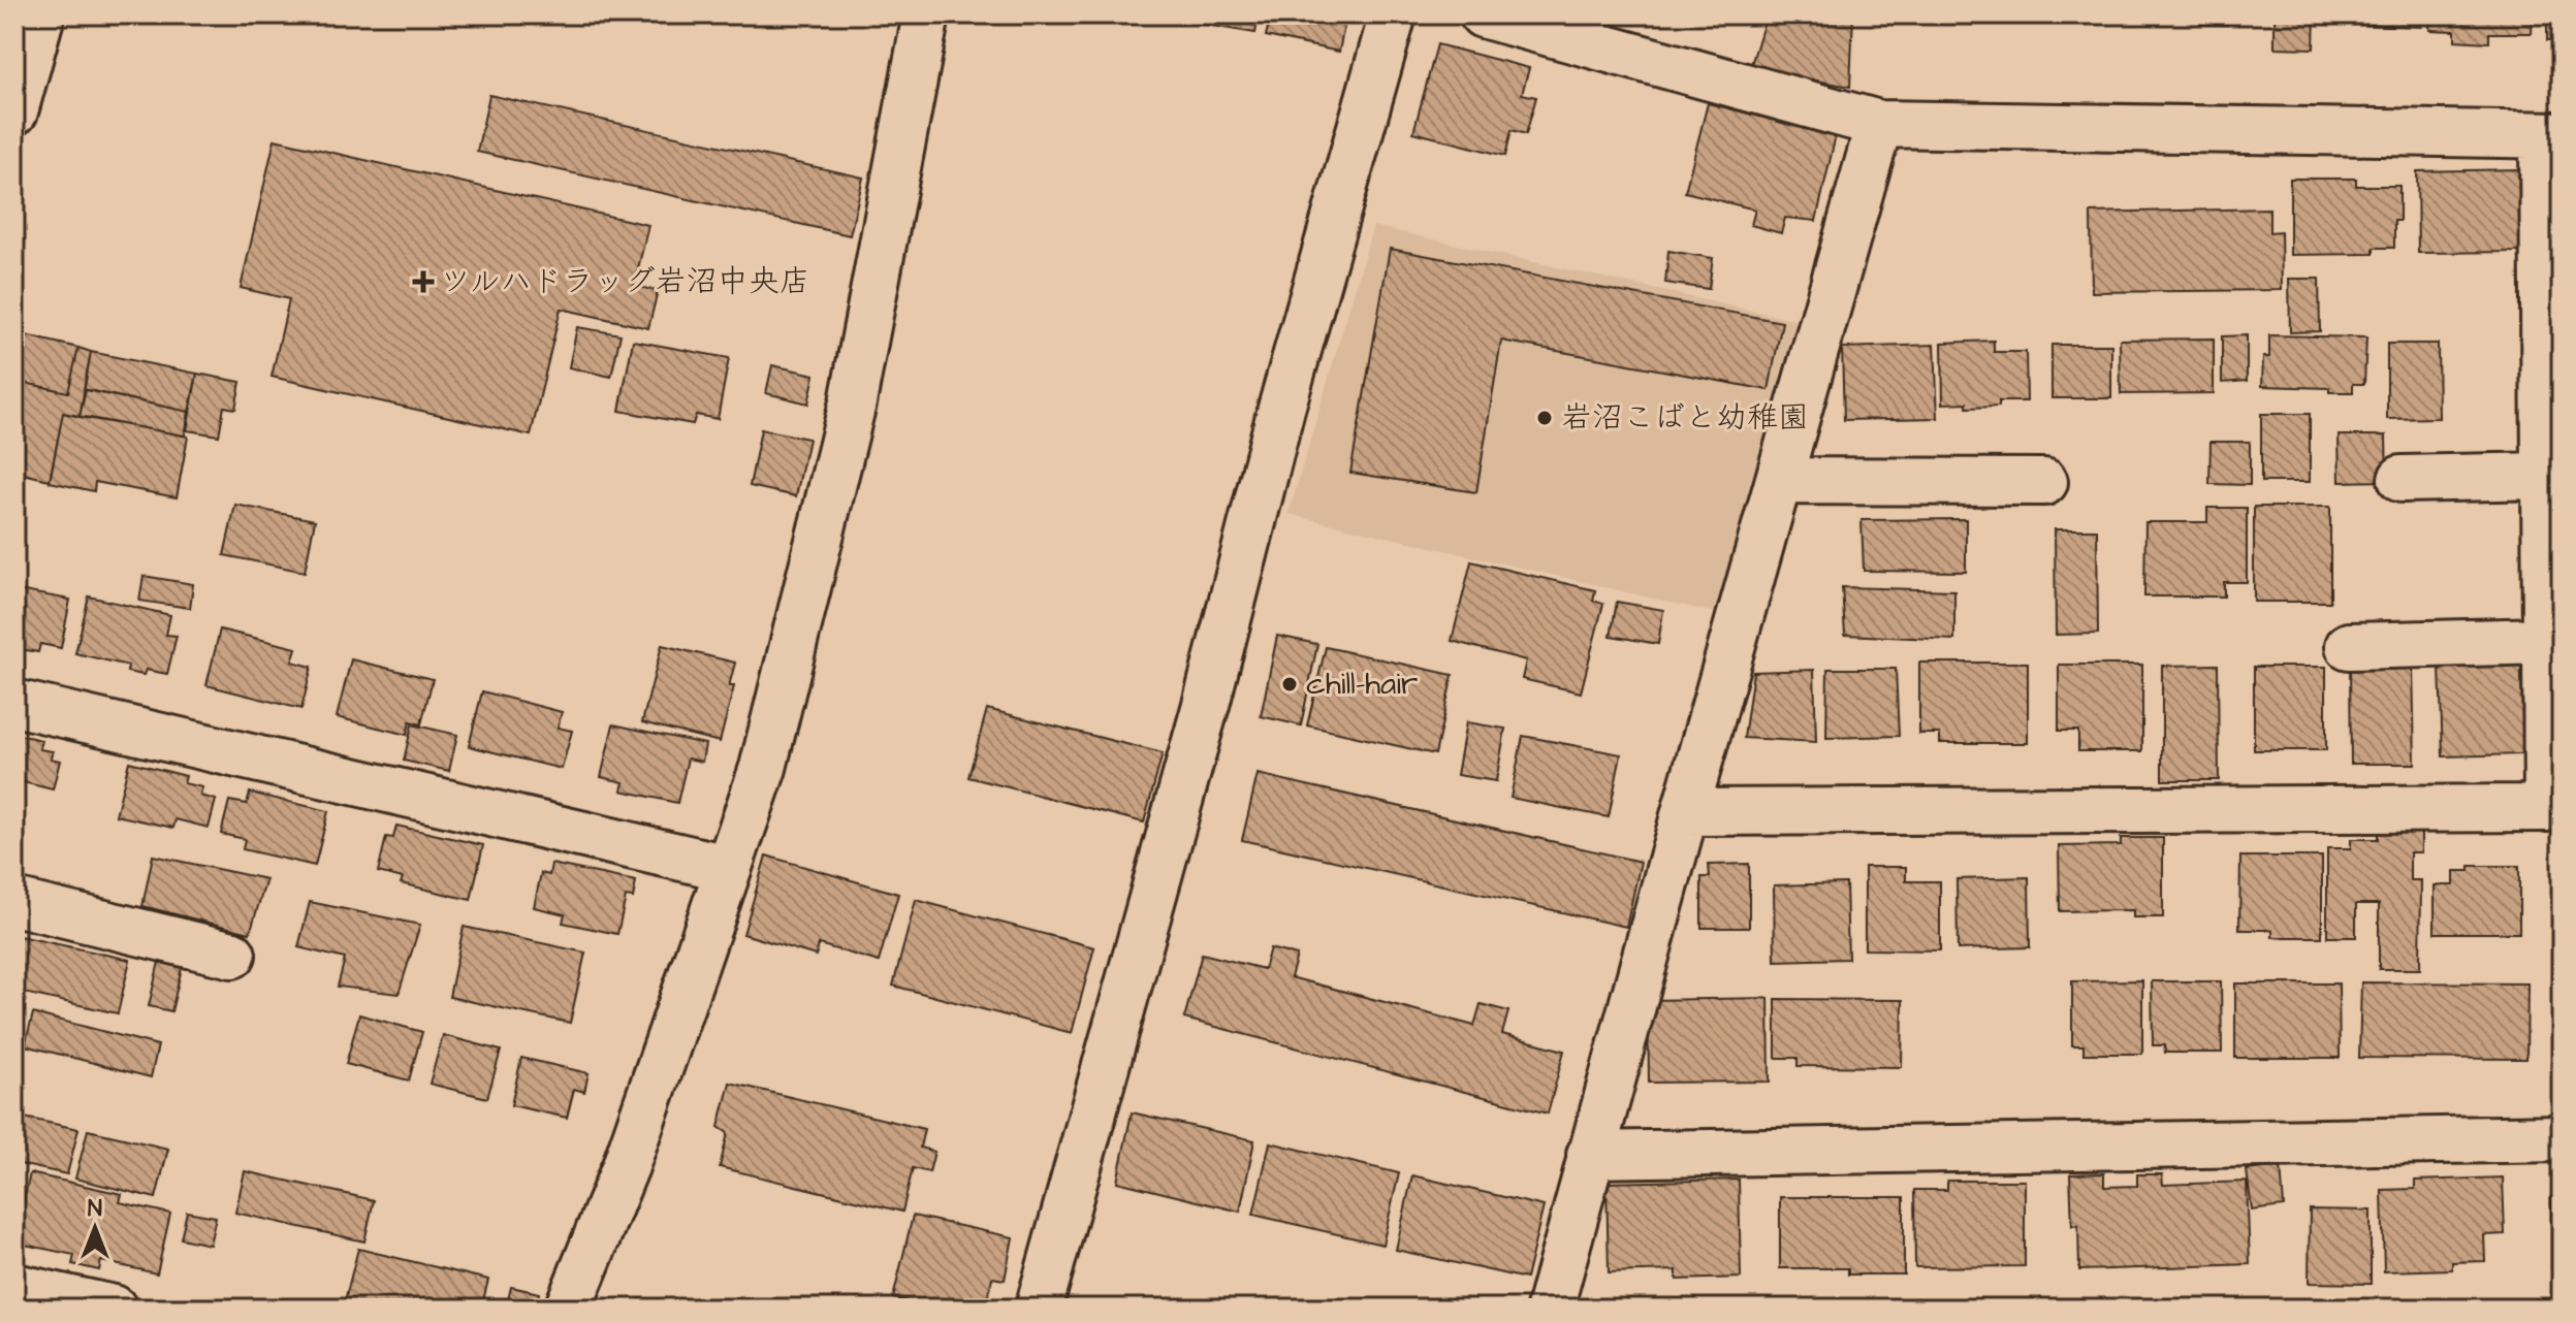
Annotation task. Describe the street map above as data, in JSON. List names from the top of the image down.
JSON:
{
  "places": {
    "health": ["ツルハドラッグ岩沼中央店"],
    "other": ["岩沼こばと幼稚園", "chill−hair"]
  },
  "north": "top"
}
